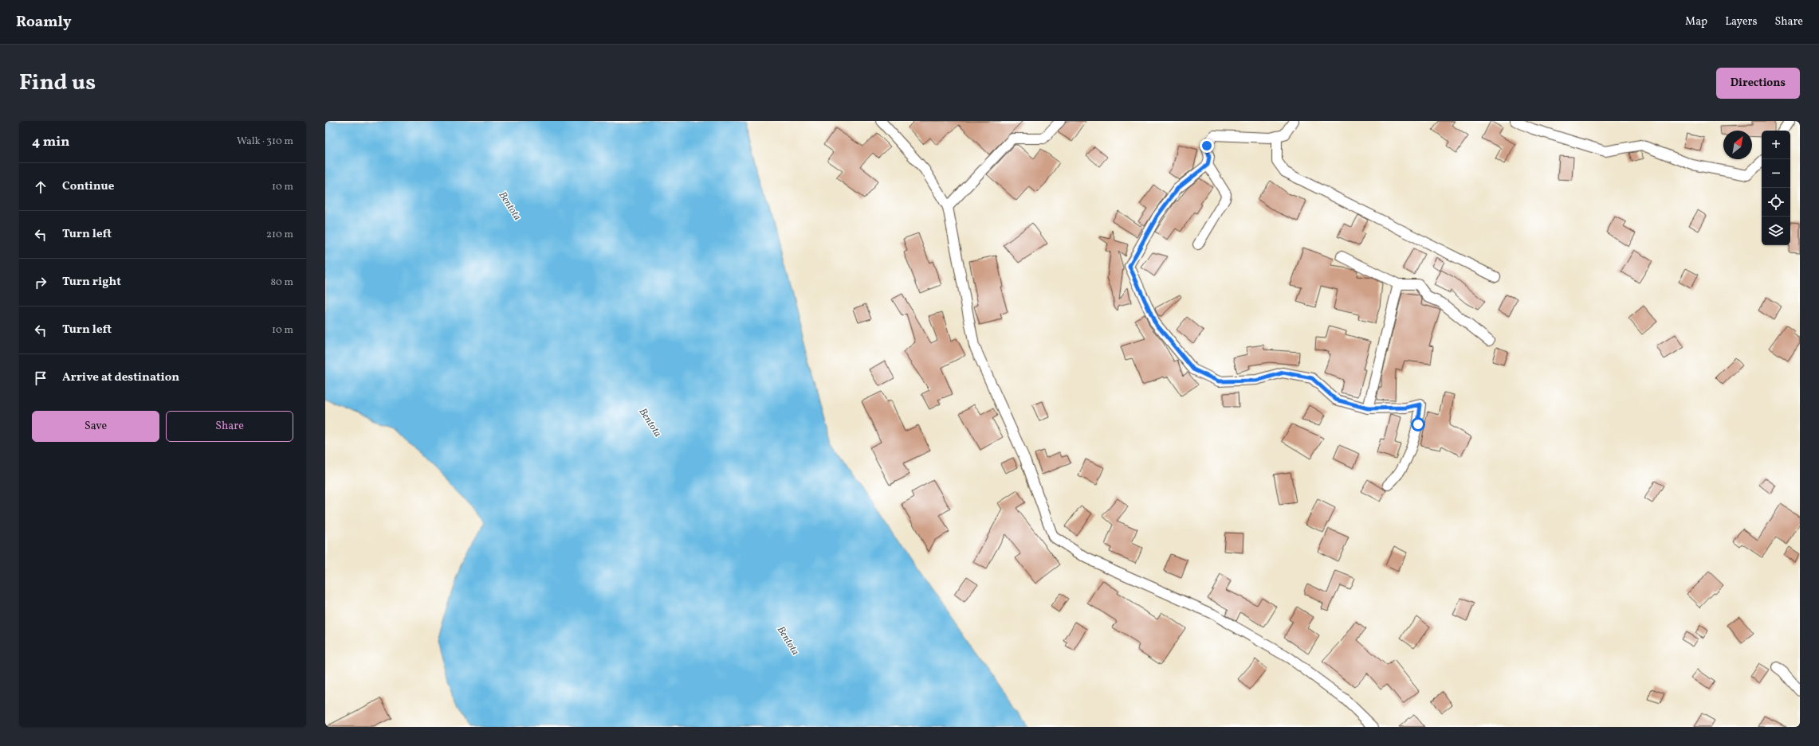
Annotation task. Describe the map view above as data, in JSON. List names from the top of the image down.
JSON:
{
  "water": ["Bentota"],
  "north": "top right",
  "page": {
    "header": "Roamly",
    "nav": ["Map", "Layers", "Share"],
    "title": "Find us",
    "buttons": [
      "Directions",
      ["Save", "Share"]
    ],
    "heading": ["4 min", "Walk · 310 m"],
    "map_buttons": ["+", "−"],
    "list": [
      ["Continue", "10 m"],
      ["Turn left", "210 m"],
      ["Turn right", "80 m"],
      ["Turn left", "10 m"],
      "Arrive at destination"
    ]
  }
}
